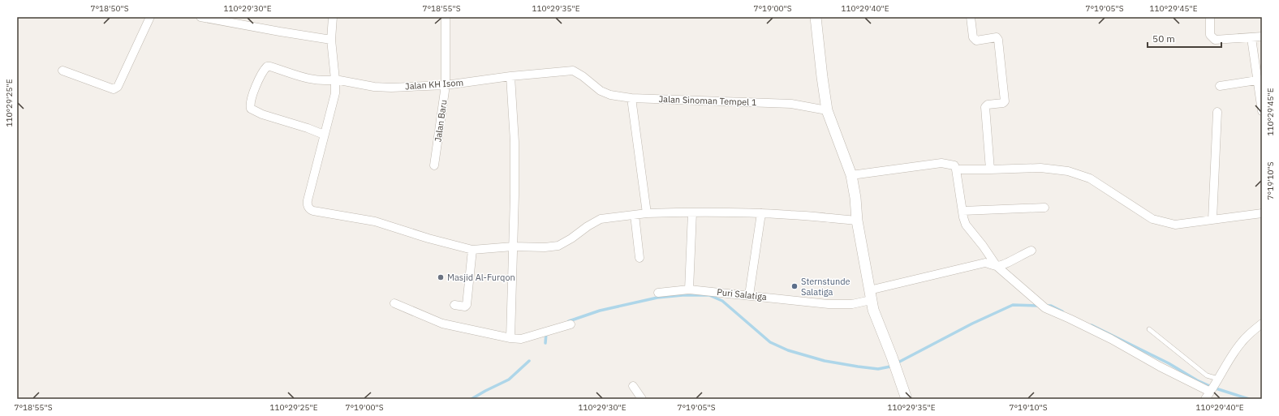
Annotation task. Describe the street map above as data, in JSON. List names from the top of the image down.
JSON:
{
  "streets": {
    "street": [
      "Jalan KH Isom",
      "Jalan Sinoman Tempel 1",
      "Jalan Baru",
      "Puri Salatiga"
    ]
  },
  "crossings": [
    ["Jalan KH Isom", "Jalan Sinoman Tempel 1"],
    ["Jalan KH Isom", "Jalan Baru"]
  ],
  "places": ["Masjid Al-Furqon", "Sternstunde Salatiga"],
  "scale_bar": "50 m",
  "coordinates": [
    "7°18'50\"S",
    "110°29'30\"E",
    "7°18'55\"S",
    "110°29'35\"E",
    "7°19'00\"S",
    "110°29'40\"E",
    "7°19'05\"S",
    "110°29'45\"E",
    "110°29'25\"E",
    "7°19'10\"S"
  ]
}
